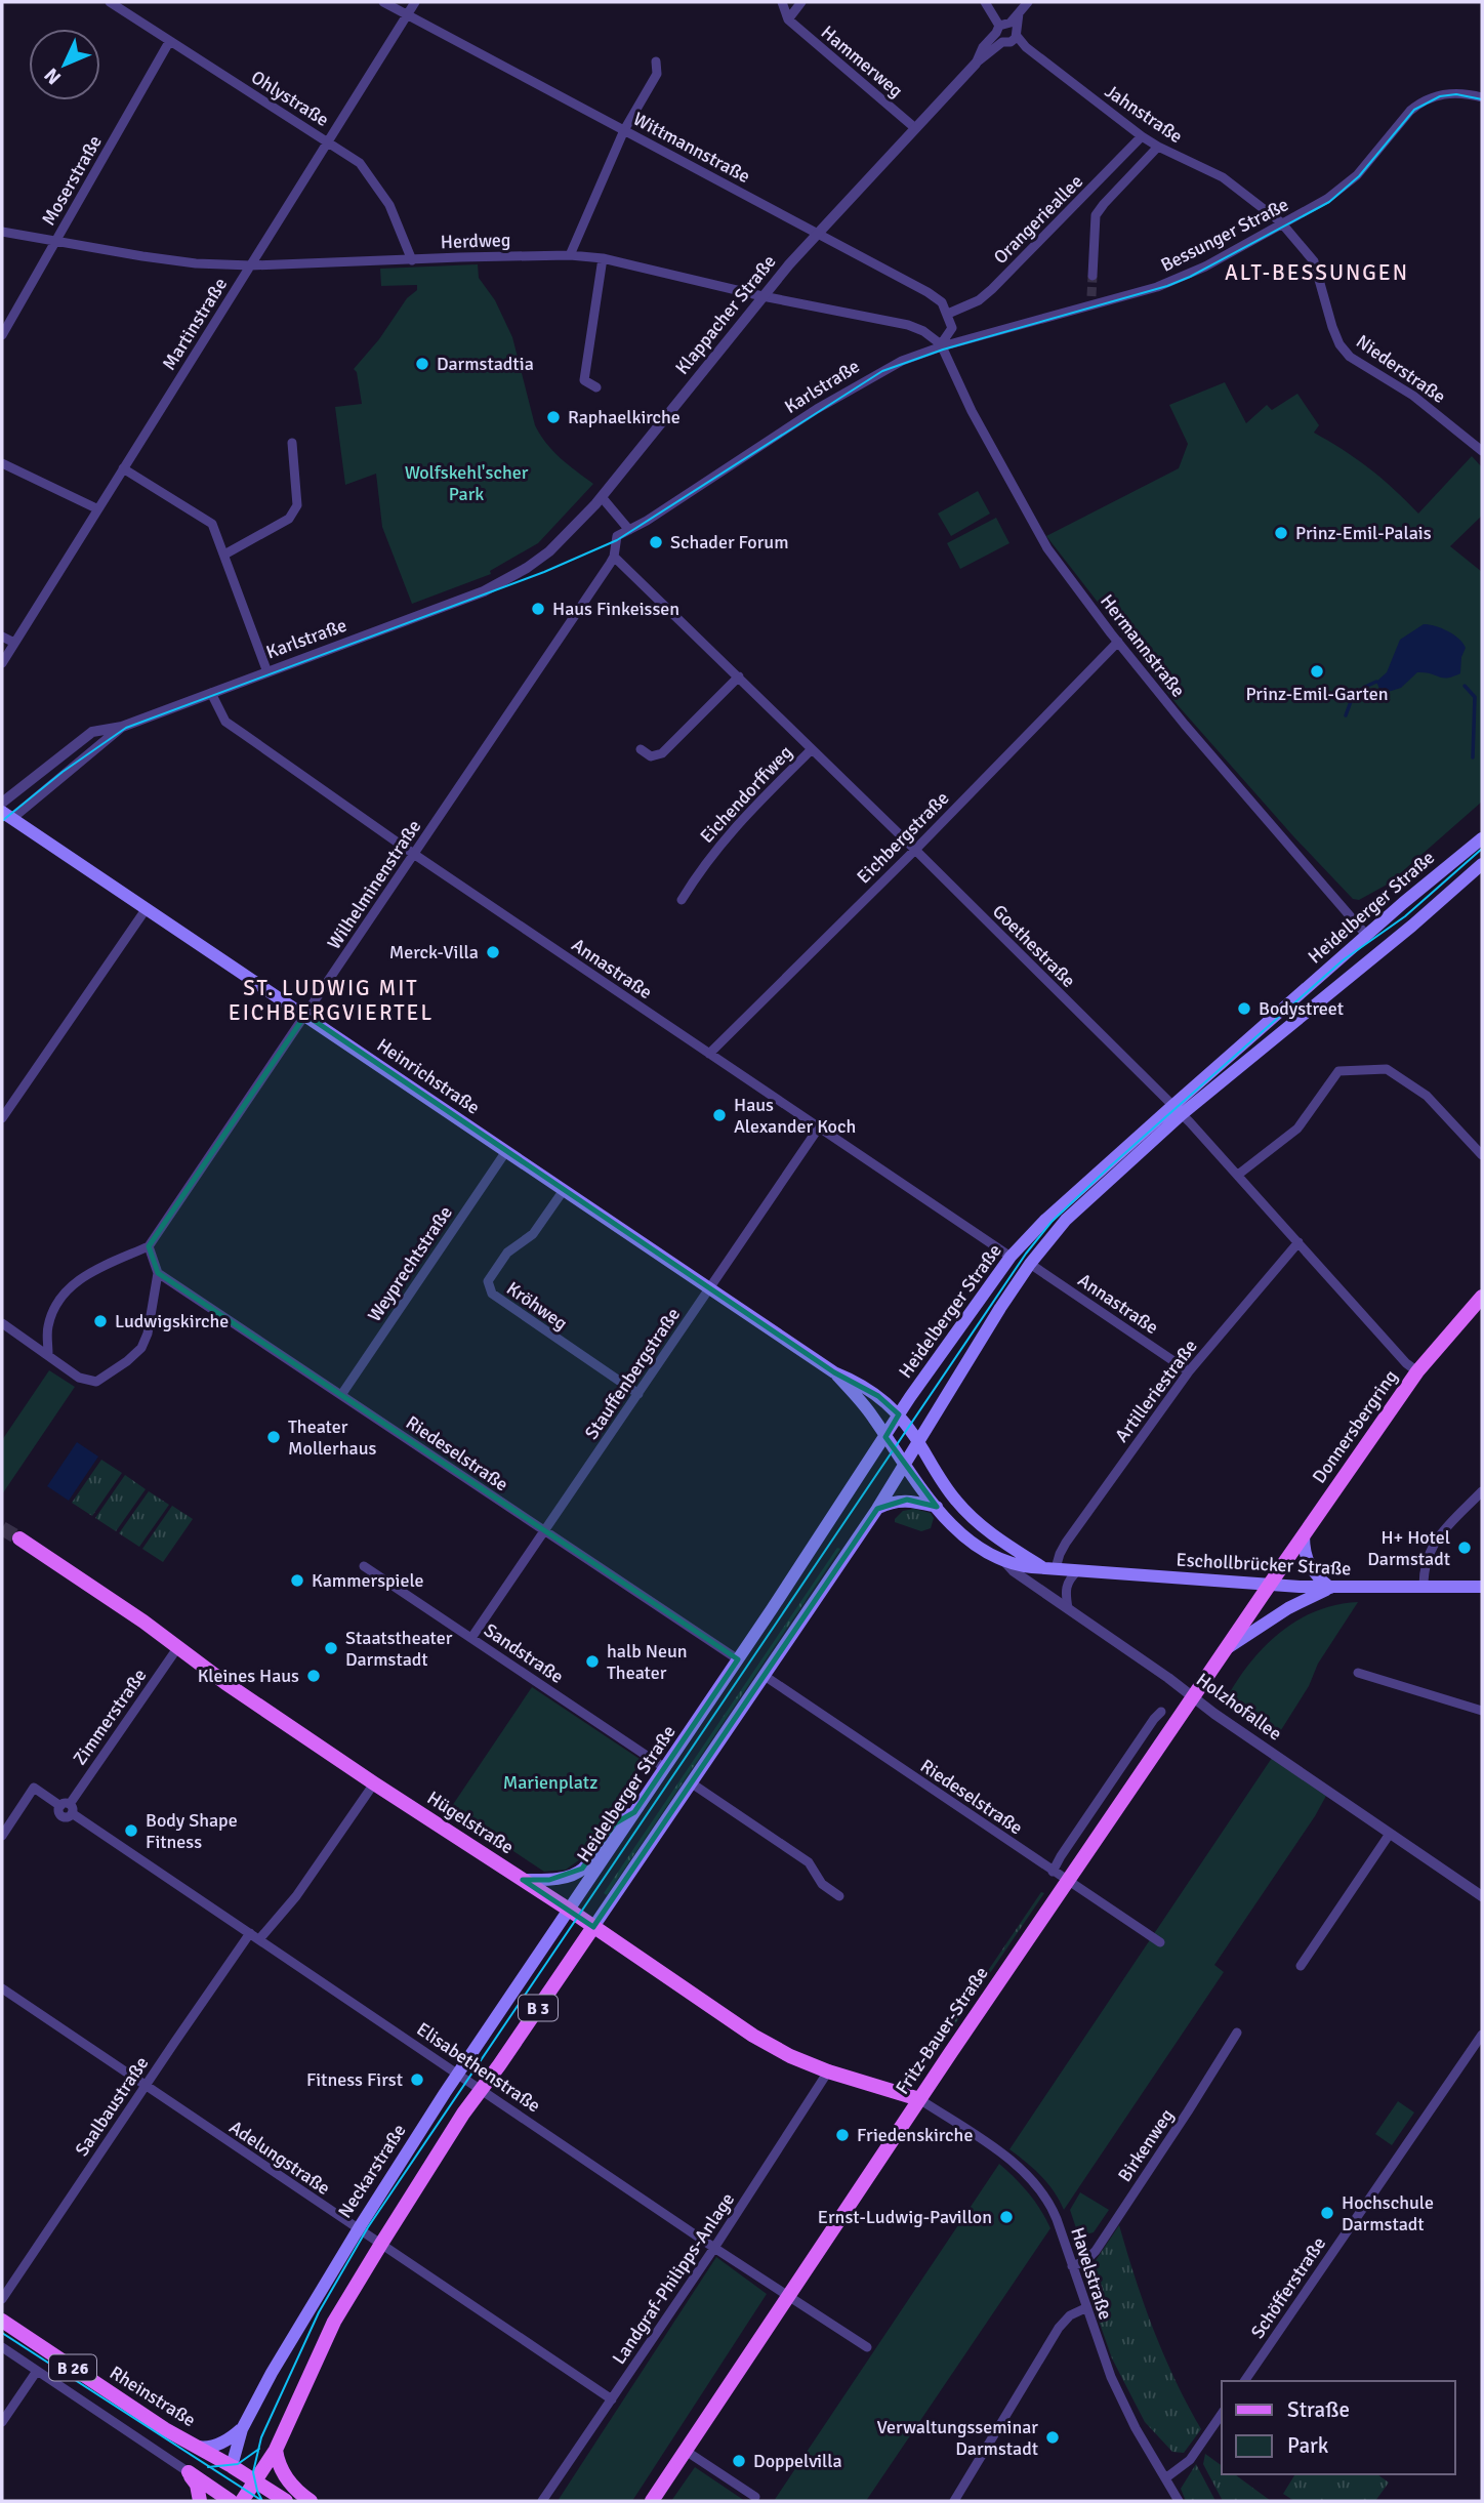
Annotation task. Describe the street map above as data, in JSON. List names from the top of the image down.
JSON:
{
  "streets": {
    "main road": [
      "Heidelberger Straße",
      "Heinrichstraße",
      "Donnersbergring",
      "Eschollbrücker Straße",
      "Hügelstraße",
      "B 3",
      "Fritz-Bauer-Straße",
      "Neckarstraße",
      "B 26",
      "Rheinstraße"
    ],
    "street": [
      "Hammerweg",
      "Ohlystraße",
      "Jahnstraße",
      "Wittmannstraße",
      "Moserstraße",
      "Orangerieallee",
      "Bessunger Straße",
      "Herdweg",
      "Klappacher Straße",
      "Martinstraße",
      "Niederstraße",
      "Karlstraße",
      "Hermannstraße",
      "Eichendorffweg",
      "Eichbergstraße",
      "Wilhelminenstraße",
      "Goethestraße",
      "Annastraße",
      "Weyprechtstraße",
      "Kröhweg",
      "Stauffenbergstraße",
      "Artilleriestraße",
      "Riedeselstraße",
      "Sandstraße",
      "Holzhofallee",
      "Zimmerstraße",
      "Elisabethenstraße",
      "Saalbaustraße",
      "Birkenweg",
      "Adelungstraße",
      "Havelstraße",
      "Landgraf-Philipps-Anlage",
      "Schöfferstraße"
    ]
  },
  "crossings": [
    ["Hammerweg", "Klappacher Straße"],
    ["Ohlystraße", "Moserstraße"],
    ["Ohlystraße", "Herdweg"],
    ["Ohlystraße", "Martinstraße"],
    ["Jahnstraße", "Orangerieallee"],
    ["Jahnstraße", "Bessunger Straße"],
    ["Jahnstraße", "Klappacher Straße"],
    ["Jahnstraße", "Niederstraße"],
    ["Wittmannstraße", "Orangerieallee"],
    ["Wittmannstraße", "Klappacher Straße"],
    ["Wittmannstraße", "Martinstraße"],
    ["Moserstraße", "Herdweg"],
    ["Bessunger Straße", "Herdweg"],
    ["Bessunger Straße", "Niederstraße"],
    ["Bessunger Straße", "Karlstraße"],
    ["Bessunger Straße", "Hermannstraße"],
    ["Herdweg", "Klappacher Straße"],
    ["Herdweg", "Martinstraße"],
    ["Herdweg", "Karlstraße"],
    ["Herdweg", "Hermannstraße"],
    ["Klappacher Straße", "Karlstraße"],
    ["Karlstraße", "Hermannstraße"],
    ["Karlstraße", "Wilhelminenstraße"],
    ["Karlstraße", "Annastraße"],
    ["Karlstraße", "Heinrichstraße"],
    ["Hermannstraße", "Eichbergstraße"],
    ["Hermannstraße", "Heidelberger Straße"],
    ["Eichendorffweg", "Goethestraße"],
    ["Eichbergstraße", "Goethestraße"],
    ["Eichbergstraße", "Annastraße"],
    ["Wilhelminenstraße", "Goethestraße"],
    ["Wilhelminenstraße", "Annastraße"],
    ["Wilhelminenstraße", "Heinrichstraße"],
    ["Heidelberger Straße", "Goethestraße"],
    ["Heidelberger Straße", "Annastraße"],
    ["Heidelberger Straße", "Heinrichstraße"],
    ["Heidelberger Straße", "Riedeselstraße"],
    ["Heidelberger Straße", "Eschollbrücker Straße"],
    ["Heidelberger Straße", "Sandstraße"],
    ["Heidelberger Straße", "Hügelstraße"],
    ["Heidelberger Straße", "B 3"],
    ["Heidelberger Straße", "Neckarstraße"],
    ["Goethestraße", "Artilleriestraße"],
    ["Goethestraße", "Donnersbergring"],
    ["Annastraße", "Stauffenbergstraße"],
    ["Annastraße", "Artilleriestraße"],
    ["Heinrichstraße", "Weyprechtstraße"],
    ["Heinrichstraße", "Kröhweg"],
    ["Heinrichstraße", "Stauffenbergstraße"],
    ["Heinrichstraße", "Eschollbrücker Straße"],
    ["Weyprechtstraße", "Riedeselstraße"],
    ["Kröhweg", "Stauffenbergstraße"],
    ["Stauffenbergstraße", "Riedeselstraße"],
    ["Stauffenbergstraße", "Sandstraße"],
    ["Artilleriestraße", "Eschollbrücker Straße"],
    ["Donnersbergring", "Eschollbrücker Straße"],
    ["Donnersbergring", "Fritz-Bauer-Straße"],
    ["Riedeselstraße", "Fritz-Bauer-Straße"],
    ["Eschollbrücker Straße", "Holzhofallee"],
    ["Eschollbrücker Straße", "Fritz-Bauer-Straße"],
    ["Holzhofallee", "Fritz-Bauer-Straße"],
    ["Zimmerstraße", "Hügelstraße"],
    ["Zimmerstraße", "Elisabethenstraße"],
    ["Hügelstraße", "B 3"],
    ["Hügelstraße", "Fritz-Bauer-Straße"],
    ["Hügelstraße", "Saalbaustraße"],
    ["Hügelstraße", "Neckarstraße"],
    ["Hügelstraße", "Havelstraße"],
    ["Hügelstraße", "Landgraf-Philipps-Anlage"],
    ["B 3", "Elisabethenstraße"],
    ["B 3", "Adelungstraße"],
    ["B 3", "Neckarstraße"],
    ["B 3", "Rheinstraße"],
    ["Fritz-Bauer-Straße", "Elisabethenstraße"],
    ["Fritz-Bauer-Straße", "Havelstraße"],
    ["Elisabethenstraße", "Saalbaustraße"],
    ["Elisabethenstraße", "Neckarstraße"],
    ["Elisabethenstraße", "Landgraf-Philipps-Anlage"],
    ["Saalbaustraße", "Adelungstraße"],
    ["Birkenweg", "Havelstraße"],
    ["Adelungstraße", "Neckarstraße"],
    ["Adelungstraße", "Landgraf-Philipps-Anlage"],
    ["Neckarstraße", "Rheinstraße"]
  ],
  "districts": ["ALT-BESSUNGEN", "ST. LUDWIG MIT EICHBERGVIERTEL"],
  "parks": ["Wolfskehl'scher Park", "Marienplatz"],
  "places": [
    "Darmstadtia",
    "Raphaelkirche",
    "Prinz-Emil-Palais",
    "Schader Forum",
    "Haus Finkeissen",
    "Prinz-Emil-Garten",
    "Merck-Villa",
    "Bodystreet",
    "Haus Alexander Koch",
    "Ludwigskirche",
    "Theater Mollerhaus",
    "H+ Hotel Darmstadt",
    "Kammerspiele",
    "Staatstheater Darmstadt",
    "halb Neun Theater",
    "Kleines Haus",
    "Body Shape Fitness",
    "Fitness First",
    "Friedenskirche",
    "Hochschule Darmstadt",
    "Ernst-Ludwig-Pavillon",
    "Verwaltungsseminar Darmstadt",
    "Doppelvilla"
  ],
  "legend": ["Straße", "Park"],
  "north": "bottom left"
}
